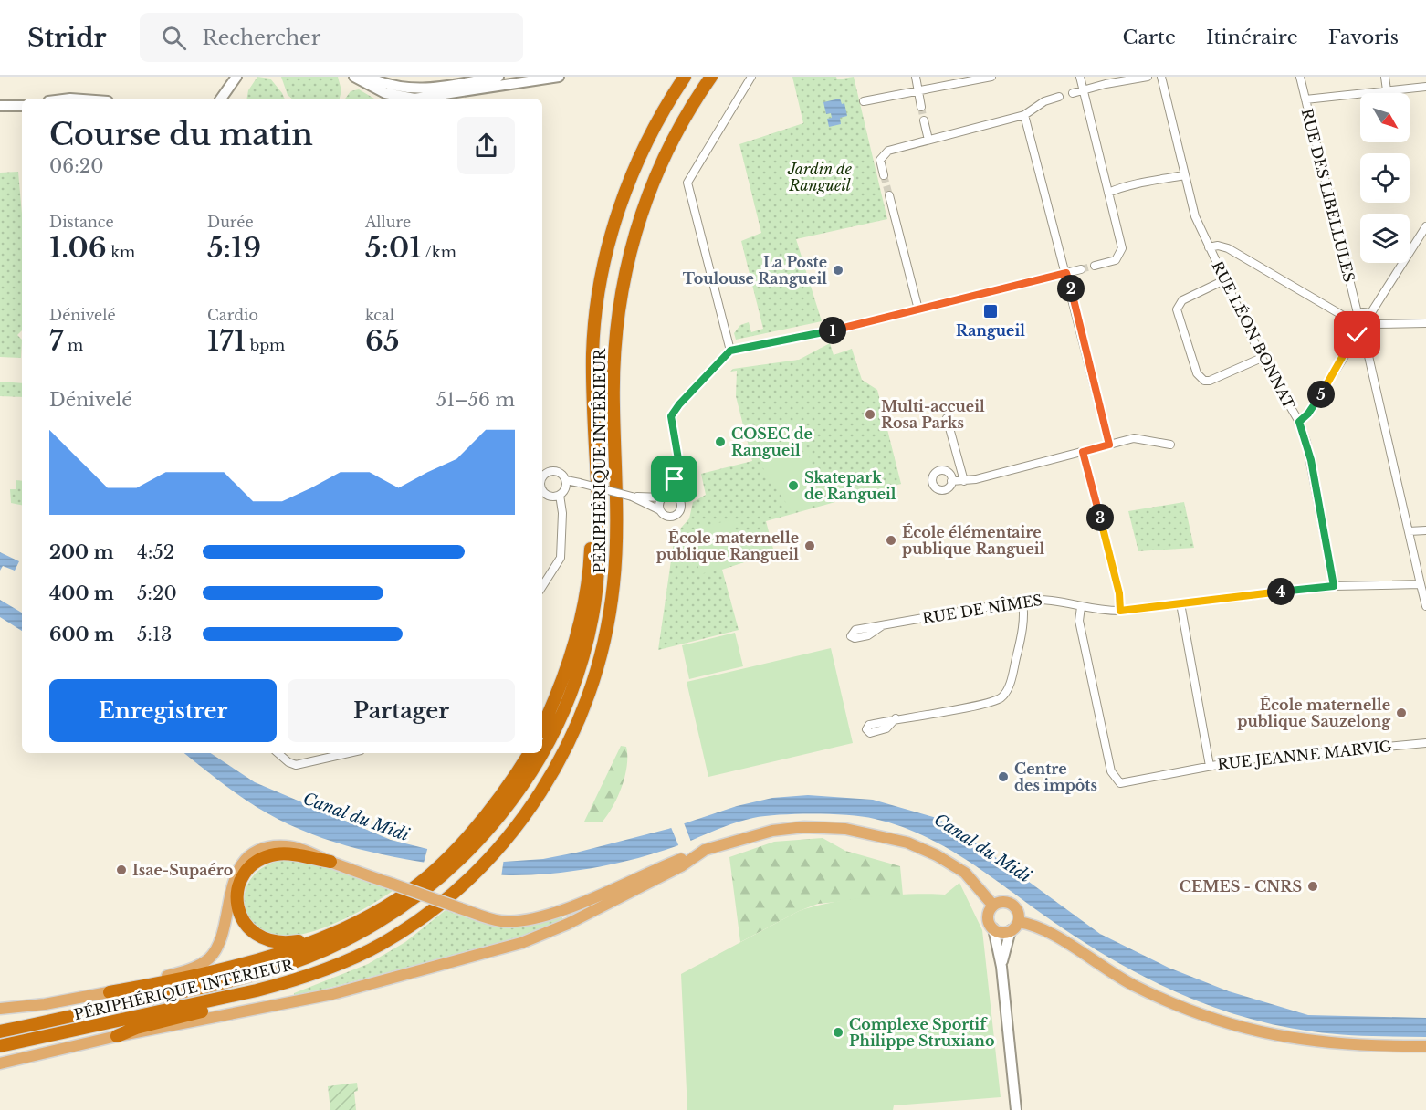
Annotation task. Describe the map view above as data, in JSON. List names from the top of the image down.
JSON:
{
  "streets": {
    "highway": ["PÉRIPHÉRIQUE INTÉRIEUR"],
    "street": [
      "RUE DES LIBELLULES",
      "RUE LÉON BONNAT",
      "RUE DE NÎMES",
      "RUE JEANNE MARVIG"
    ]
  },
  "crossings": [
    ["RUE LÉON BONNAT", "RUE DE NÎMES"],
    ["RUE DE NÎMES", "RUE JEANNE MARVIG"]
  ],
  "water": ["Canal du Midi"],
  "parks": ["Jardin de Rangueil"],
  "places": {
    "other": [
      "La Poste Toulouse Rangueil",
      "Multi-accueil Rosa Parks",
      "COSEC de Rangueil",
      "Skatepark de Rangueil",
      "École élémentaire publique Rangueil",
      "École maternelle publique Rangueil",
      "École maternelle publique Sauzelong",
      "Centre des impôts",
      "Isae-Supaéro",
      "CEMES - CNRS",
      "Complexe Sportif Philippe Struxiano"
    ],
    "transit": ["Rangueil"]
  },
  "north": "bottom right",
  "page": {
    "header": "Stridr",
    "search": "Rechercher",
    "nav": ["Carte", "Itinéraire", "Favoris"],
    "heading": ["Course du matin", "06:20"],
    "stats": [
      ["Distance", "1.06 km"],
      ["Durée", "5:19"],
      ["Allure", "5:01 /km"],
      ["Dénivelé", "7 m"],
      ["Cardio", "171 bpm"],
      ["kcal", "65"]
    ],
    "pins": [
      "2",
      "1",
      "5",
      "3",
      "4"
    ],
    "chart": ["Dénivelé", "51–56 m"],
    "list": [
      {
        "name": "200 m",
        "note": "4:52"
      },
      {
        "name": "400 m",
        "note": "5:20"
      },
      {
        "name": "600 m",
        "note": "5:13"
      }
    ],
    "buttons": ["Enregistrer", "Partager"]
  }
}
